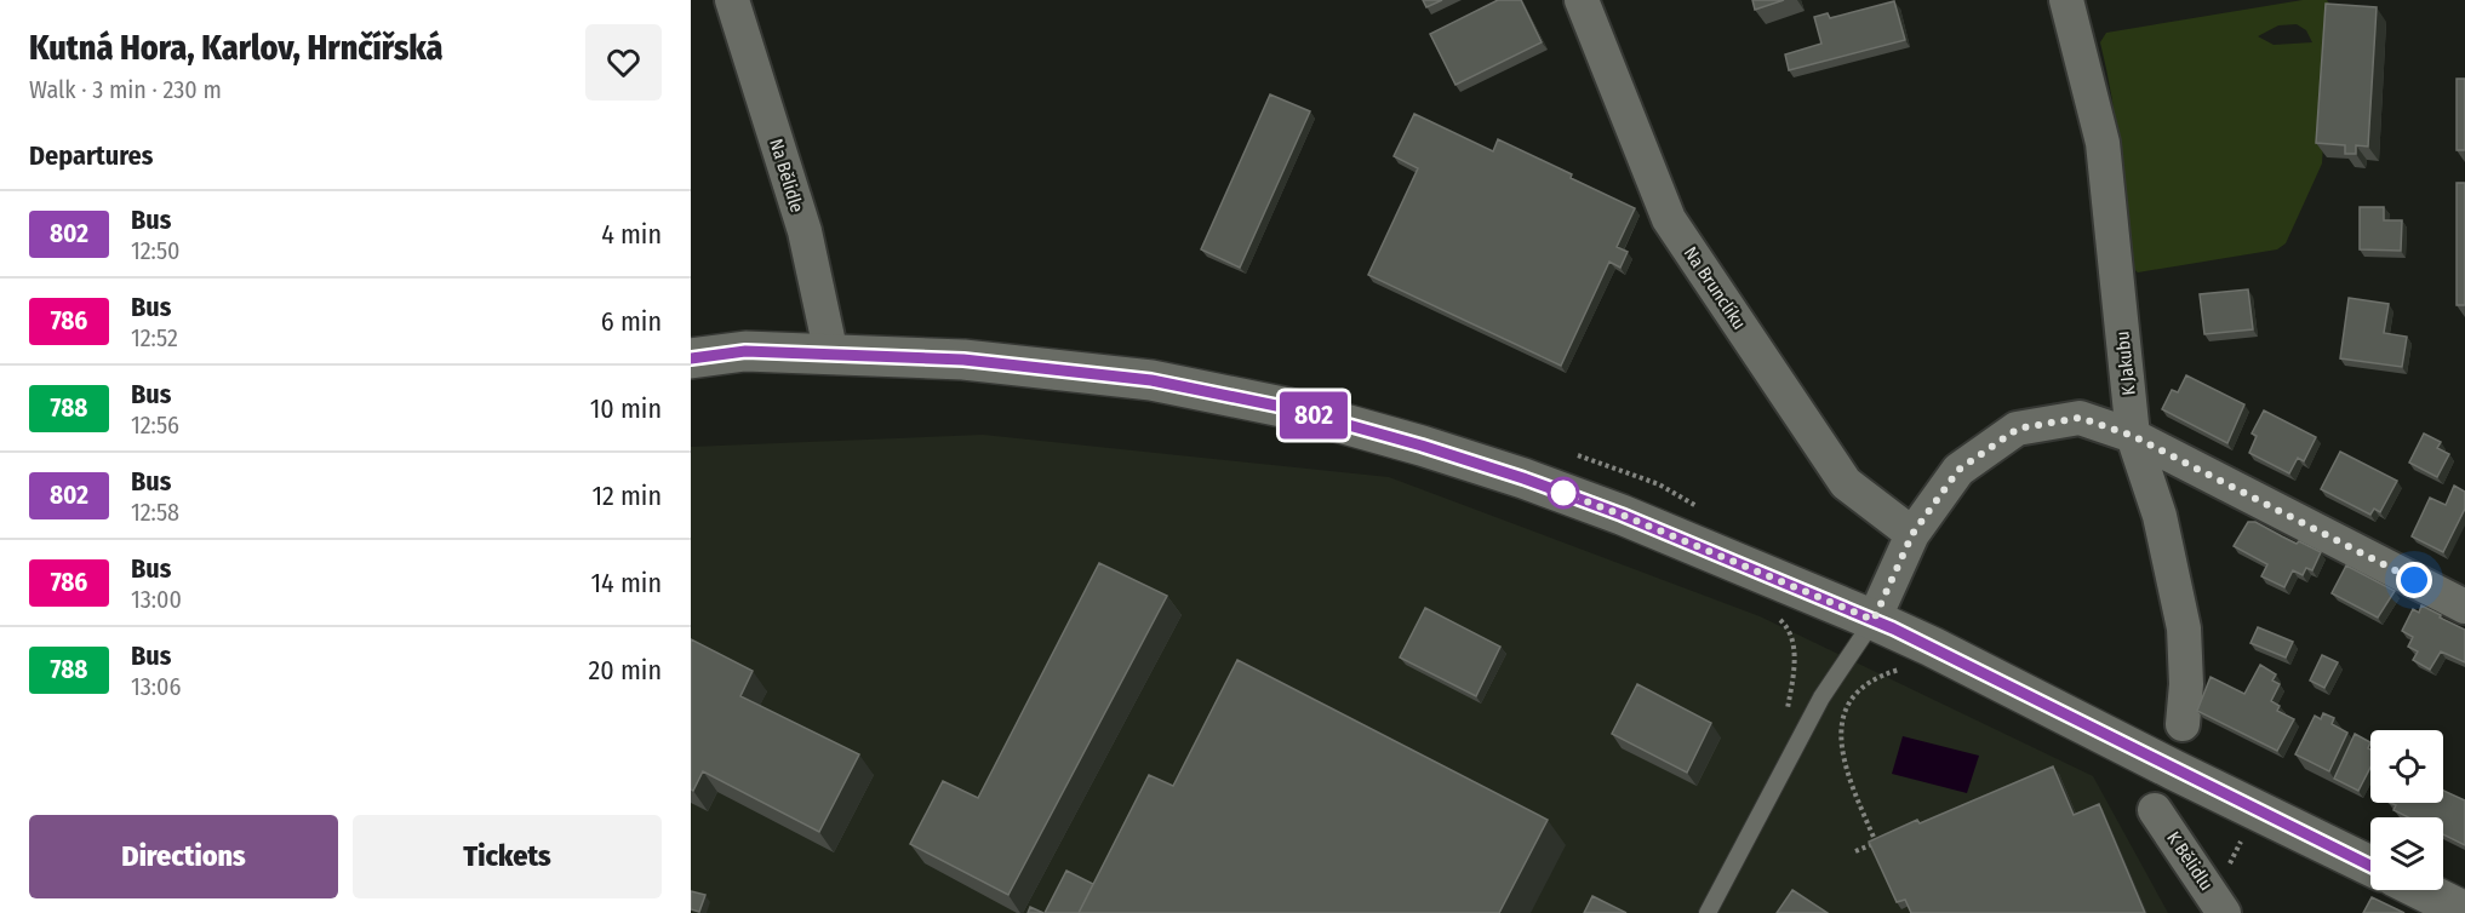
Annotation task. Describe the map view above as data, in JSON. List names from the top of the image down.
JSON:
{
  "streets": {
    "street": [
      "Na Bělidle",
      "Na Brunclíku",
      "K Jakubu",
      "K Bělidlu"
    ]
  },
  "lines": ["bus line 802"],
  "page": {
    "heading": [
      ["Kutná Hora, Karlov, Hrnčířská", "Walk · 3 min · 230 m"],
      "Departures"
    ],
    "on_map": "802",
    "list": [
      {
        "mark": "802",
        "name": "Bus",
        "note": "12:50",
        "value": "4 min"
      },
      {
        "mark": "786",
        "name": "Bus",
        "note": "12:52",
        "value": "6 min"
      },
      {
        "mark": "788",
        "name": "Bus",
        "note": "12:56",
        "value": "10 min"
      },
      {
        "mark": "802",
        "name": "Bus",
        "note": "12:58",
        "value": "12 min"
      },
      {
        "mark": "786",
        "name": "Bus",
        "note": "13:00",
        "value": "14 min"
      },
      {
        "mark": "788",
        "name": "Bus",
        "note": "13:06",
        "value": "20 min"
      }
    ],
    "buttons": ["Directions", "Tickets"]
  }
}
